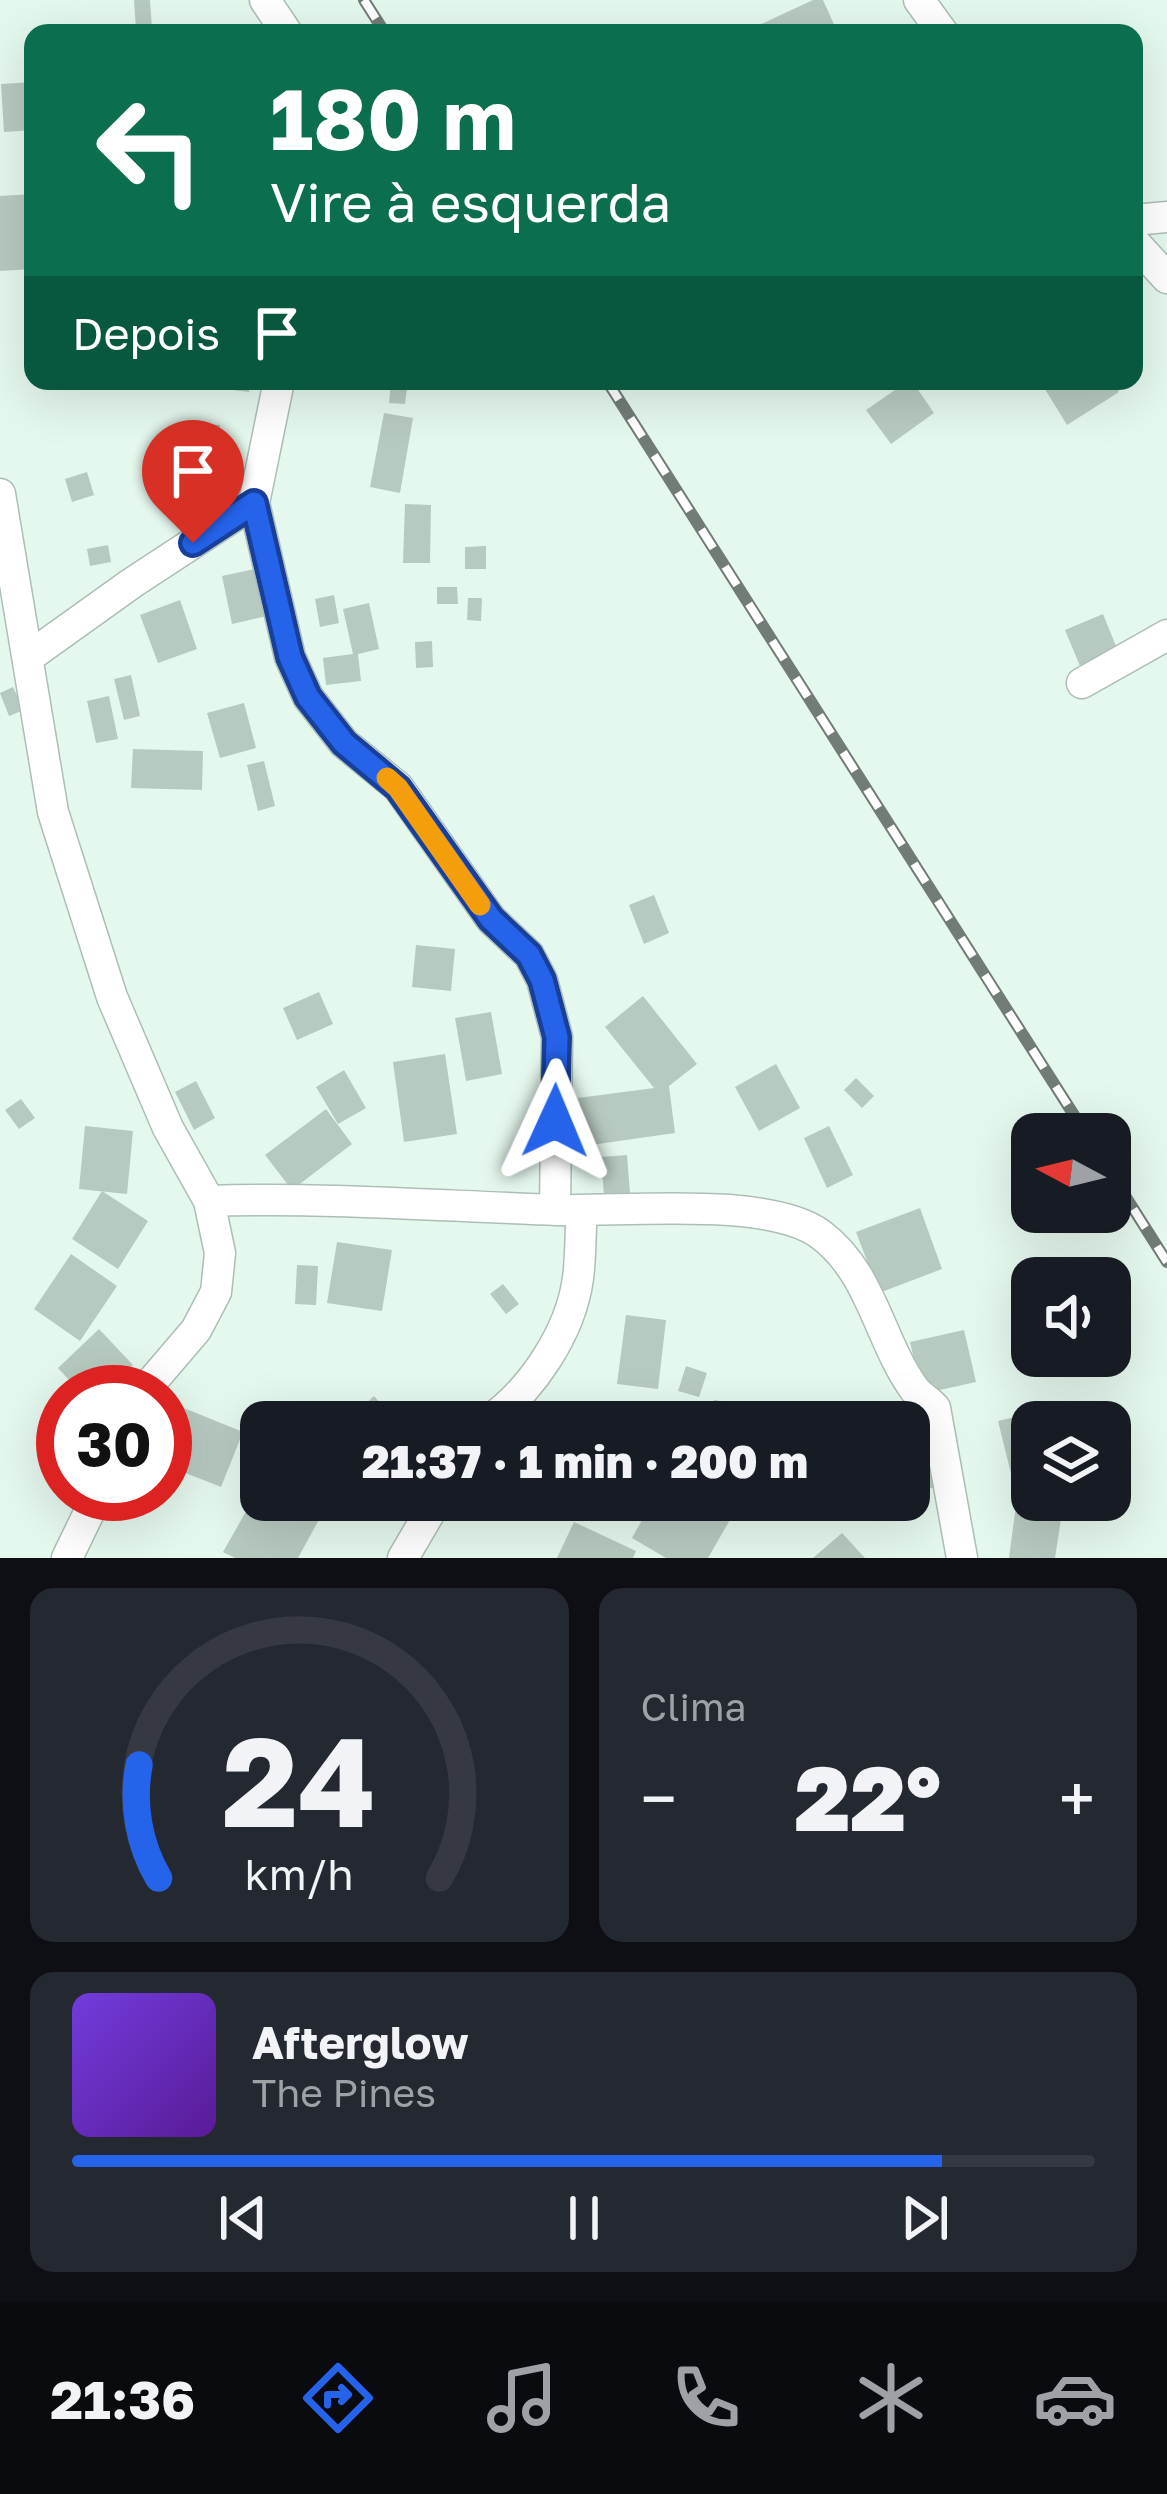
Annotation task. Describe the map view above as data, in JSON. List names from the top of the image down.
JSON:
{
  "north": "left",
  "page": {
    "turn": ["180 m", "Vire à esquerda"],
    "then": "Depois",
    "limit": "30",
    "trip": "21:37 · 1 min · 200 m",
    "tile": "Clima",
    "heat": ["−", "22°", "+"],
    "song": ["Afterglow", "The Pines"],
    "tabs": "21:36",
    "gauge": ["24", "km/h"]
  }
}
